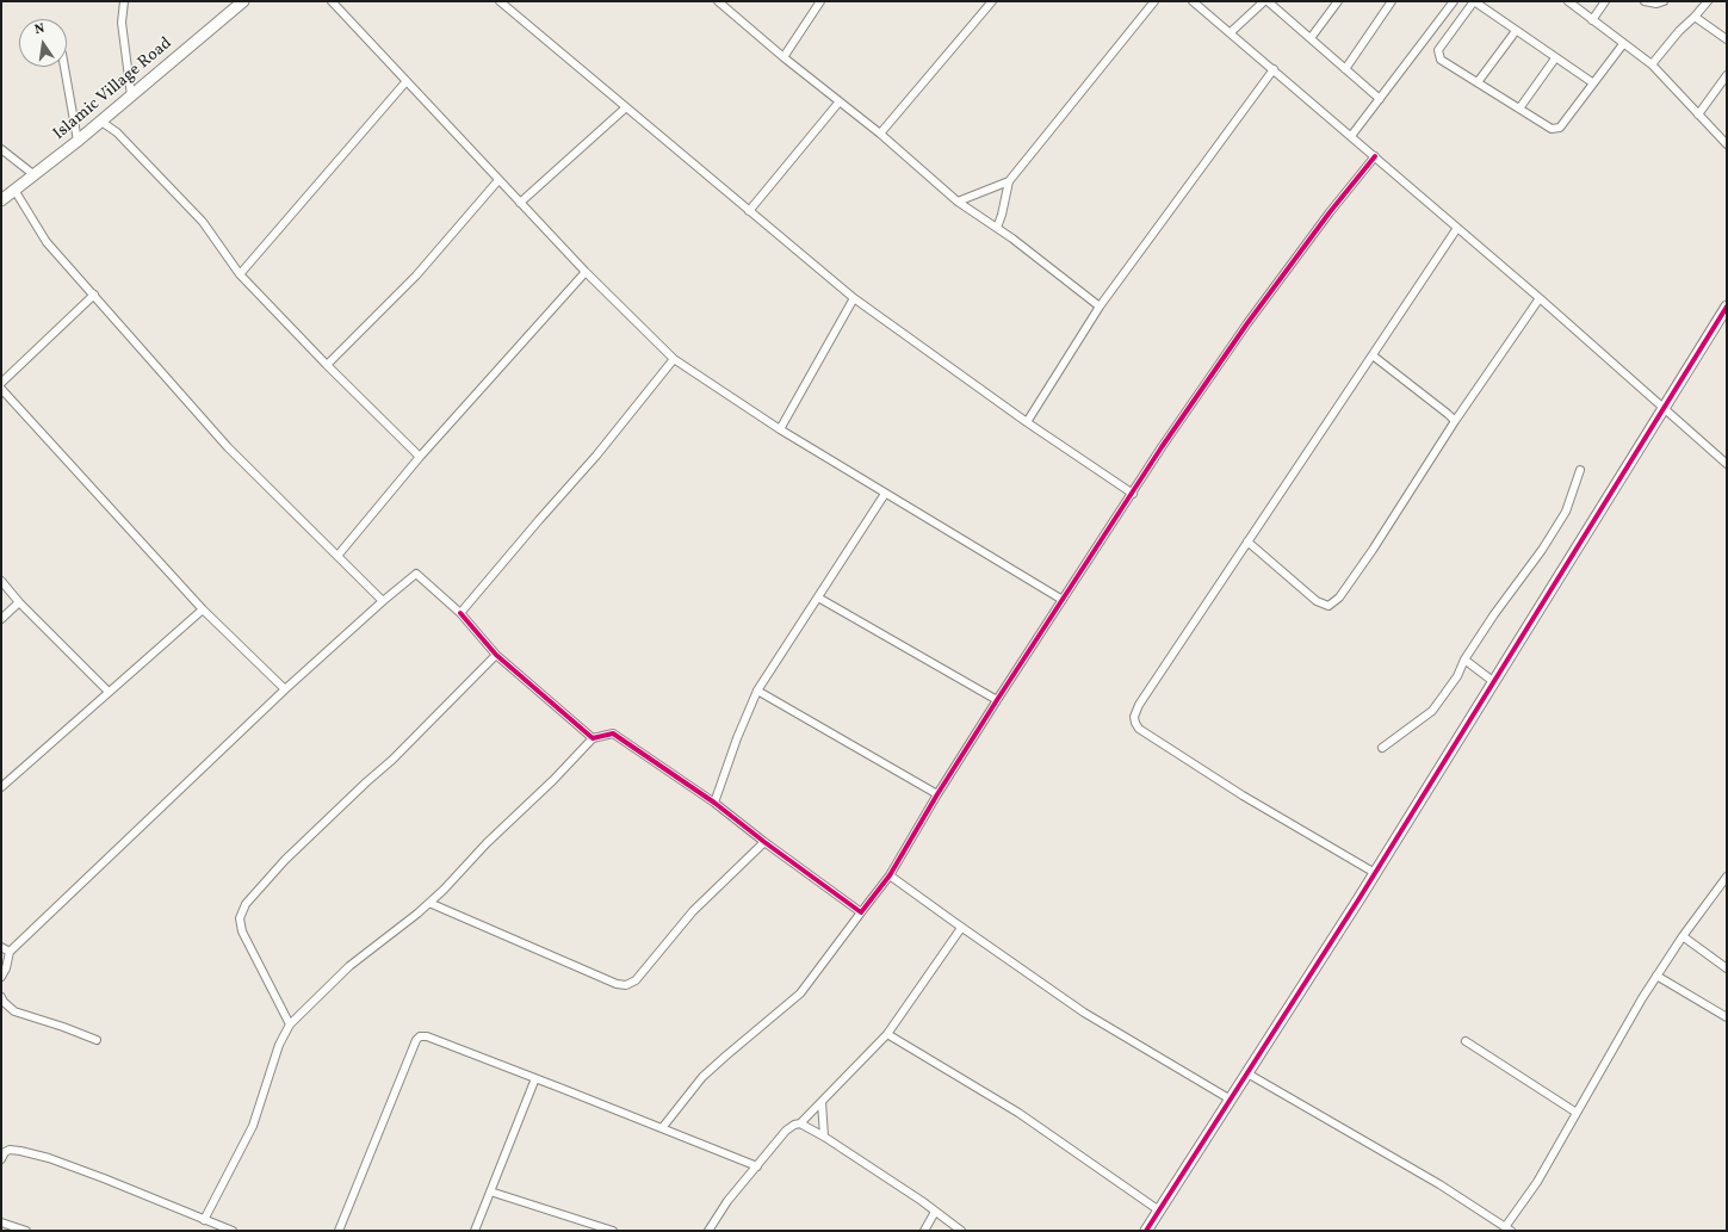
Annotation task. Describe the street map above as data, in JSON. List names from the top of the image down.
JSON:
{
  "streets": {
    "street": ["Islamic Village Road"]
  },
  "north": "top"
}
